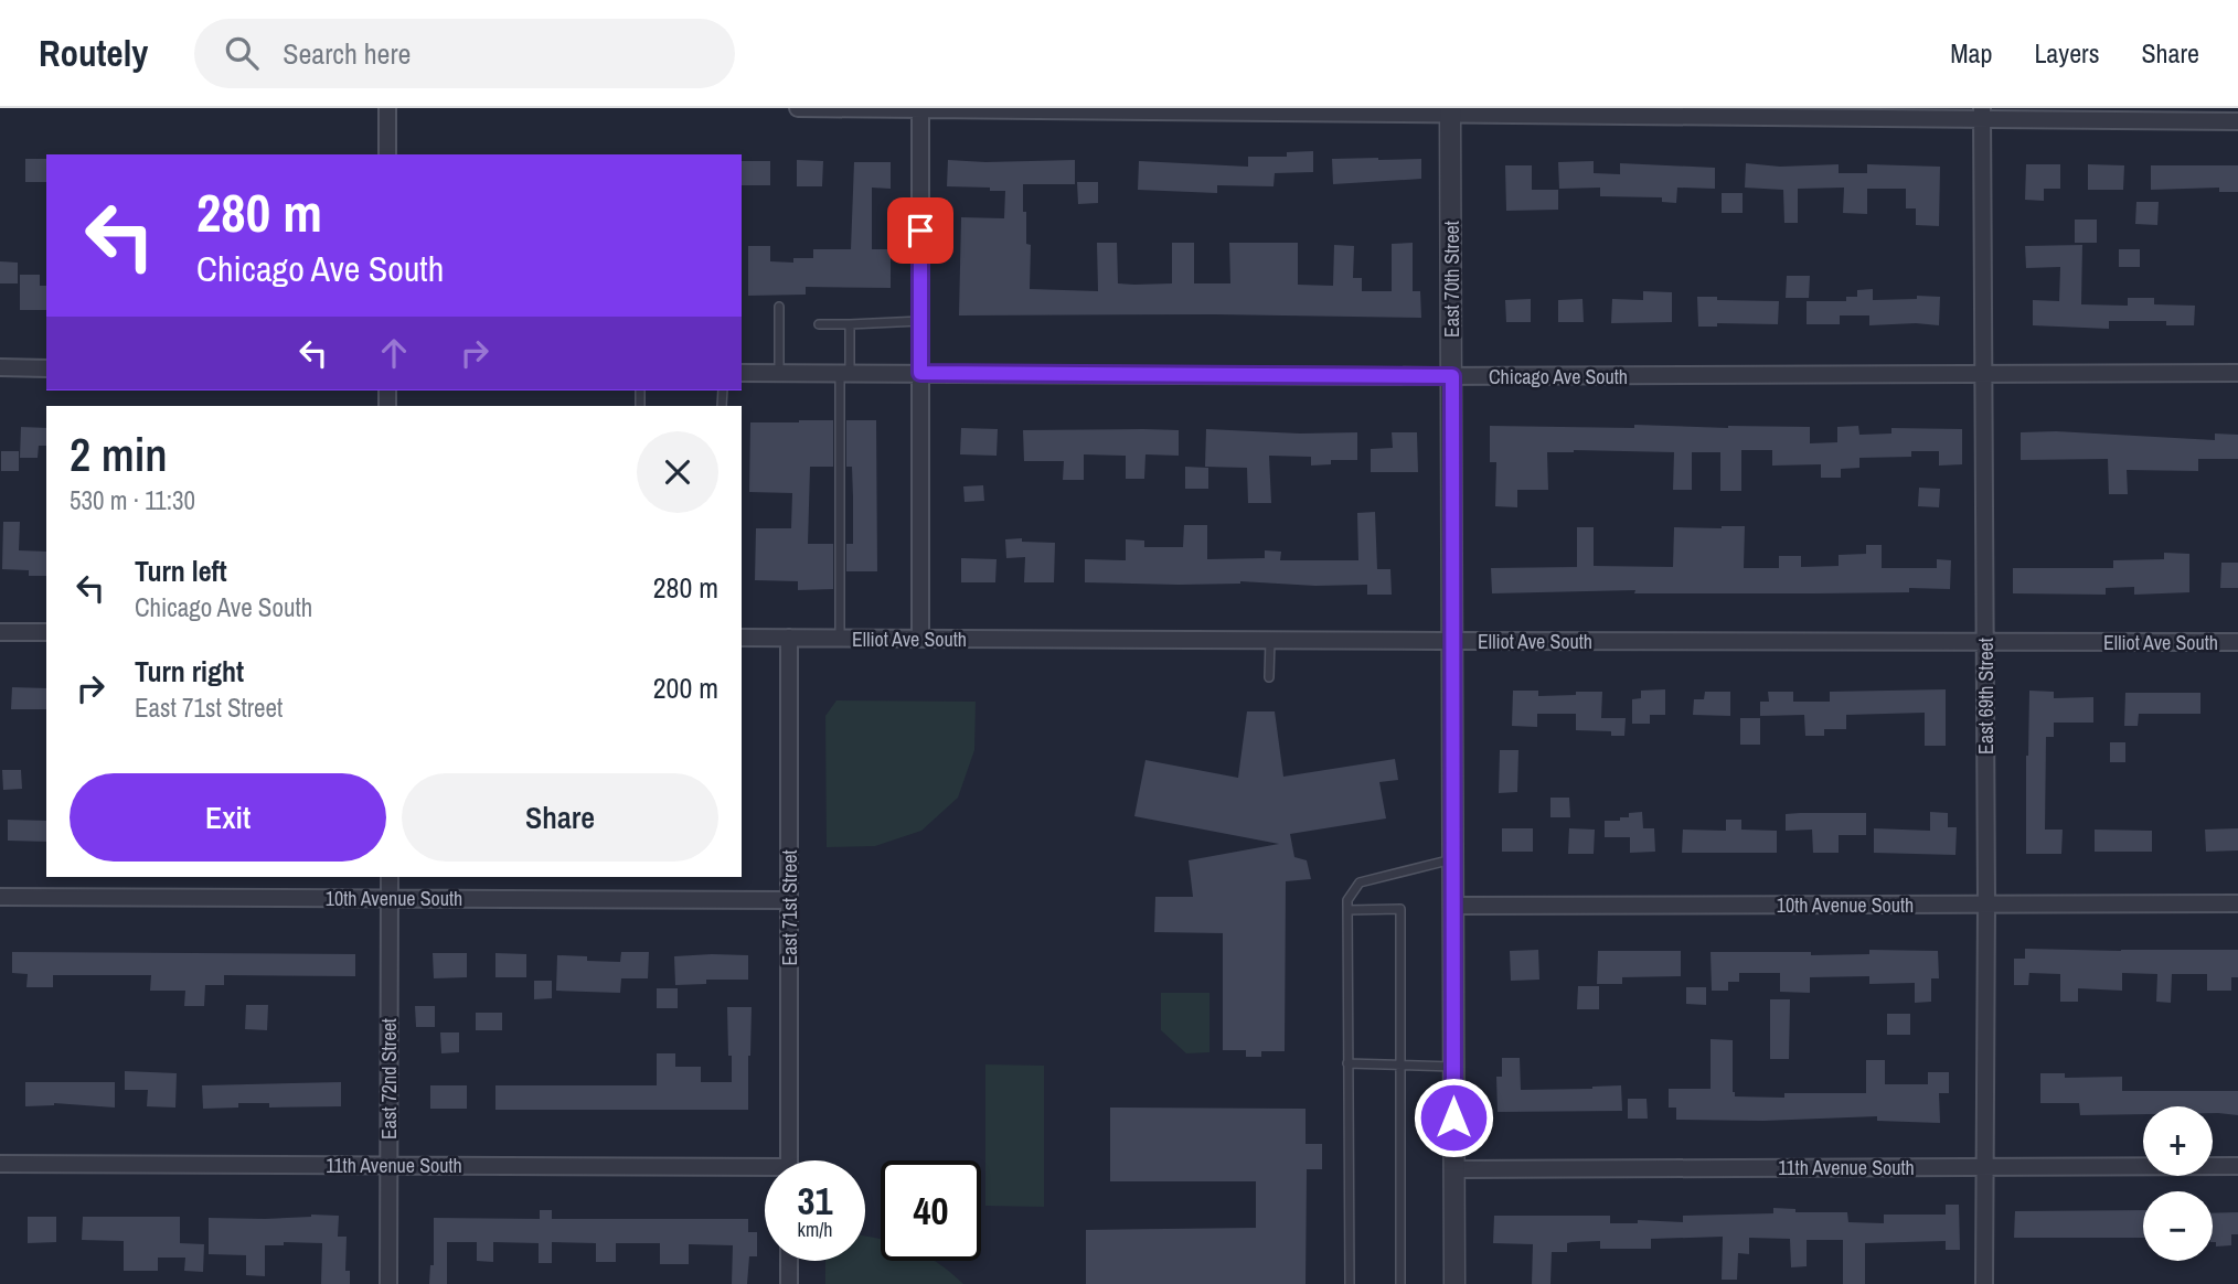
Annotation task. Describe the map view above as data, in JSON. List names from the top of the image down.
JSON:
{
  "streets": {
    "street": [
      "East 70th Street",
      "Chicago Ave South",
      "Elliot Ave South",
      "East 69th Street",
      "10th Avenue South",
      "East 71st Street",
      "East 72nd Street",
      "11th Avenue South"
    ]
  },
  "crossings": [
    ["East 70th Street", "Chicago Ave South"],
    ["East 70th Street", "Elliot Ave South"],
    ["East 70th Street", "10th Avenue South"],
    ["East 70th Street", "11th Avenue South"],
    ["Chicago Ave South", "East 69th Street"],
    ["Elliot Ave South", "East 69th Street"],
    ["Elliot Ave South", "East 71st Street"],
    ["East 69th Street", "10th Avenue South"],
    ["East 69th Street", "11th Avenue South"],
    ["10th Avenue South", "East 71st Street"],
    ["10th Avenue South", "East 72nd Street"],
    ["East 72nd Street", "11th Avenue South"]
  ],
  "page": {
    "header": "Routely",
    "search": "Search here",
    "nav": ["Map", "Layers", "Share"],
    "turn": ["280 m", "Chicago Ave South"],
    "heading": ["2 min", "530 m · 11:30"],
    "list": [
      {
        "name": "Turn left",
        "note": "Chicago Ave South",
        "value": "280 m"
      },
      {
        "name": "Turn right",
        "note": "East 71st Street",
        "value": "200 m"
      }
    ],
    "buttons": ["Exit", "Share"],
    "map_buttons": ["+", "−"],
    "speed": "31 km/h",
    "limit": "40"
  }
}
